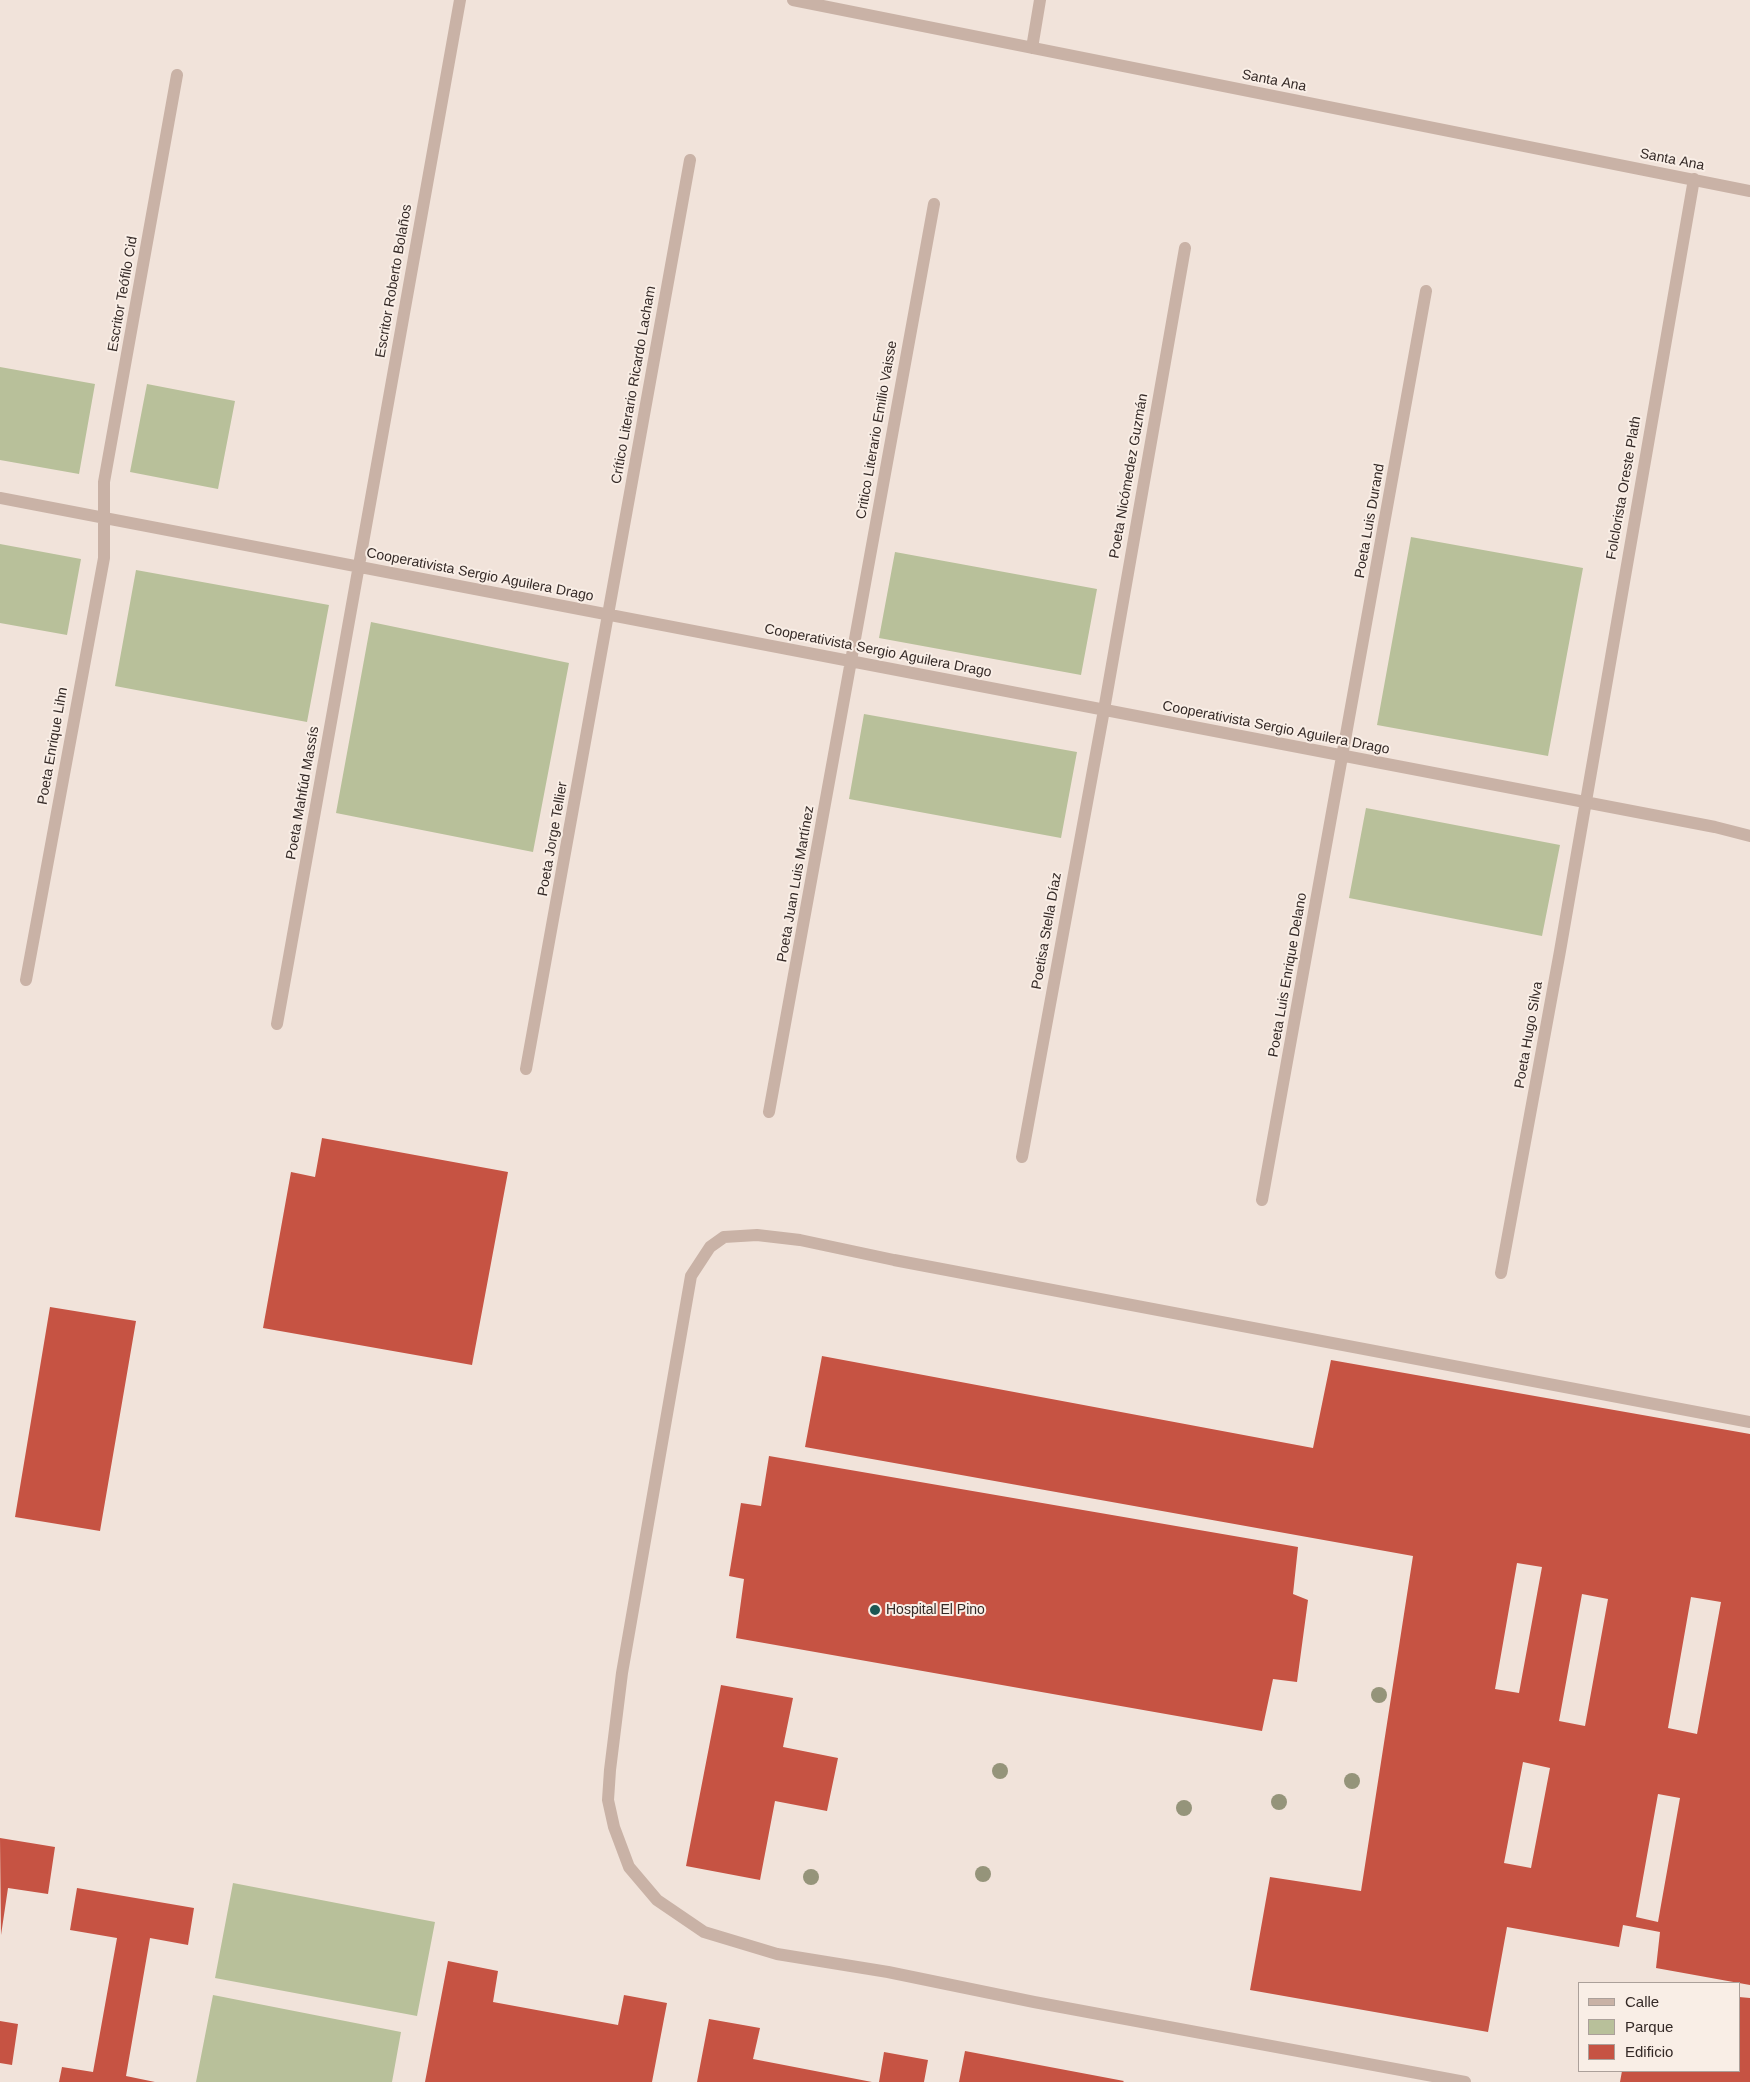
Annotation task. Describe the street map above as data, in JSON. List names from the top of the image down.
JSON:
{
  "streets": {
    "street": [
      "Santa Ana",
      "Escritor Roberto Bolaños",
      "Escritor Teófilo Cid",
      "Crítico Literario Ricardo Lacham",
      "Critico Literario Emilio Vaisse",
      "Poeta Nicómedez Guzmán",
      "Folclorista Oreste Plath",
      "Poeta Luis Durand",
      "Cooperativista Sergio Aguilera Drago",
      "Poeta Enrique Lihn",
      "Poeta Mahfúd Massís",
      "Poeta Jorge Tellier",
      "Poeta Juan Luis Martínez",
      "Poetisa Stella Díaz",
      "Poeta Luis Enrique Delano",
      "Poeta Hugo Silva"
    ]
  },
  "crossings": [
    ["Santa Ana", "Folclorista Oreste Plath"],
    ["Escritor Roberto Bolaños", "Cooperativista Sergio Aguilera Drago"],
    ["Escritor Roberto Bolaños", "Poeta Mahfúd Massís"],
    ["Escritor Teófilo Cid", "Cooperativista Sergio Aguilera Drago"],
    ["Escritor Teófilo Cid", "Poeta Enrique Lihn"],
    ["Crítico Literario Ricardo Lacham", "Cooperativista Sergio Aguilera Drago"],
    ["Crítico Literario Ricardo Lacham", "Poeta Jorge Tellier"],
    ["Critico Literario Emilio Vaisse", "Cooperativista Sergio Aguilera Drago"],
    ["Critico Literario Emilio Vaisse", "Poeta Juan Luis Martínez"],
    ["Poeta Nicómedez Guzmán", "Cooperativista Sergio Aguilera Drago"],
    ["Poeta Nicómedez Guzmán", "Poetisa Stella Díaz"],
    ["Folclorista Oreste Plath", "Cooperativista Sergio Aguilera Drago"],
    ["Folclorista Oreste Plath", "Poeta Hugo Silva"],
    ["Poeta Luis Durand", "Cooperativista Sergio Aguilera Drago"],
    ["Poeta Luis Durand", "Poeta Luis Enrique Delano"],
    ["Cooperativista Sergio Aguilera Drago", "Poeta Enrique Lihn"],
    ["Cooperativista Sergio Aguilera Drago", "Poeta Mahfúd Massís"],
    ["Cooperativista Sergio Aguilera Drago", "Poeta Jorge Tellier"],
    ["Cooperativista Sergio Aguilera Drago", "Poeta Juan Luis Martínez"],
    ["Cooperativista Sergio Aguilera Drago", "Poetisa Stella Díaz"],
    ["Cooperativista Sergio Aguilera Drago", "Poeta Luis Enrique Delano"],
    ["Cooperativista Sergio Aguilera Drago", "Poeta Hugo Silva"]
  ],
  "places": ["Hospital El Pino"],
  "legend": ["Calle", "Parque", "Edificio"]
}
